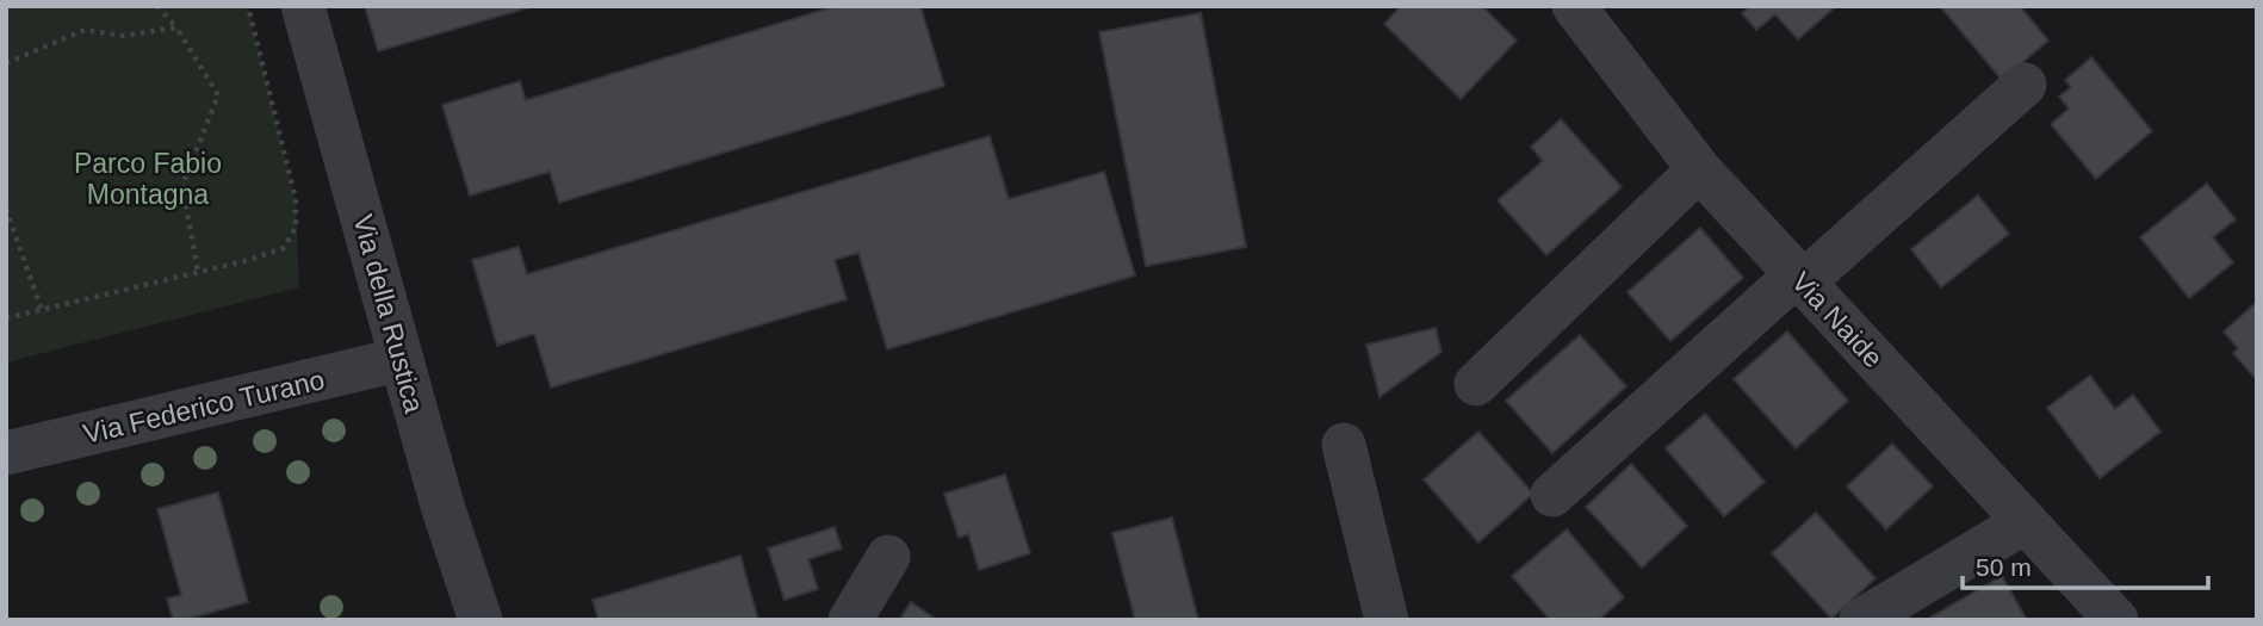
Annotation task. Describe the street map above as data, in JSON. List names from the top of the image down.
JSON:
{
  "streets": {
    "street": ["Via della Rustica", "Via Naide", "Via Federico Turano"]
  },
  "crossings": [
    ["Via della Rustica", "Via Federico Turano"]
  ],
  "parks": ["Parco Fabio Montagna"],
  "scale_bar": "50 m"
}
